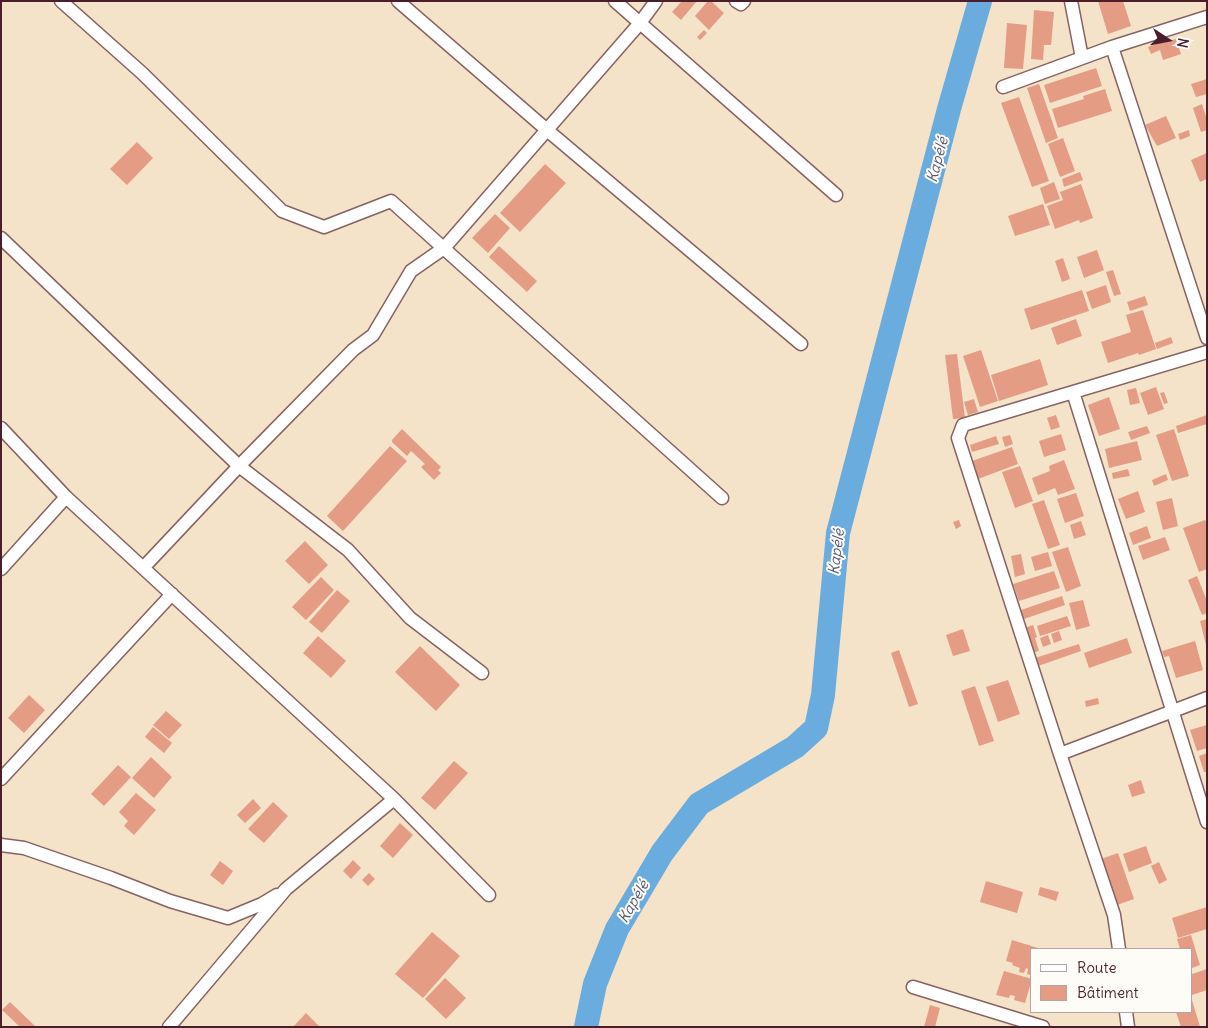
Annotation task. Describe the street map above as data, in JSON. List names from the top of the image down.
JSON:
{
  "water": ["Kapélé"],
  "legend": ["Route", "Bâtiment"],
  "north": "right"
}
